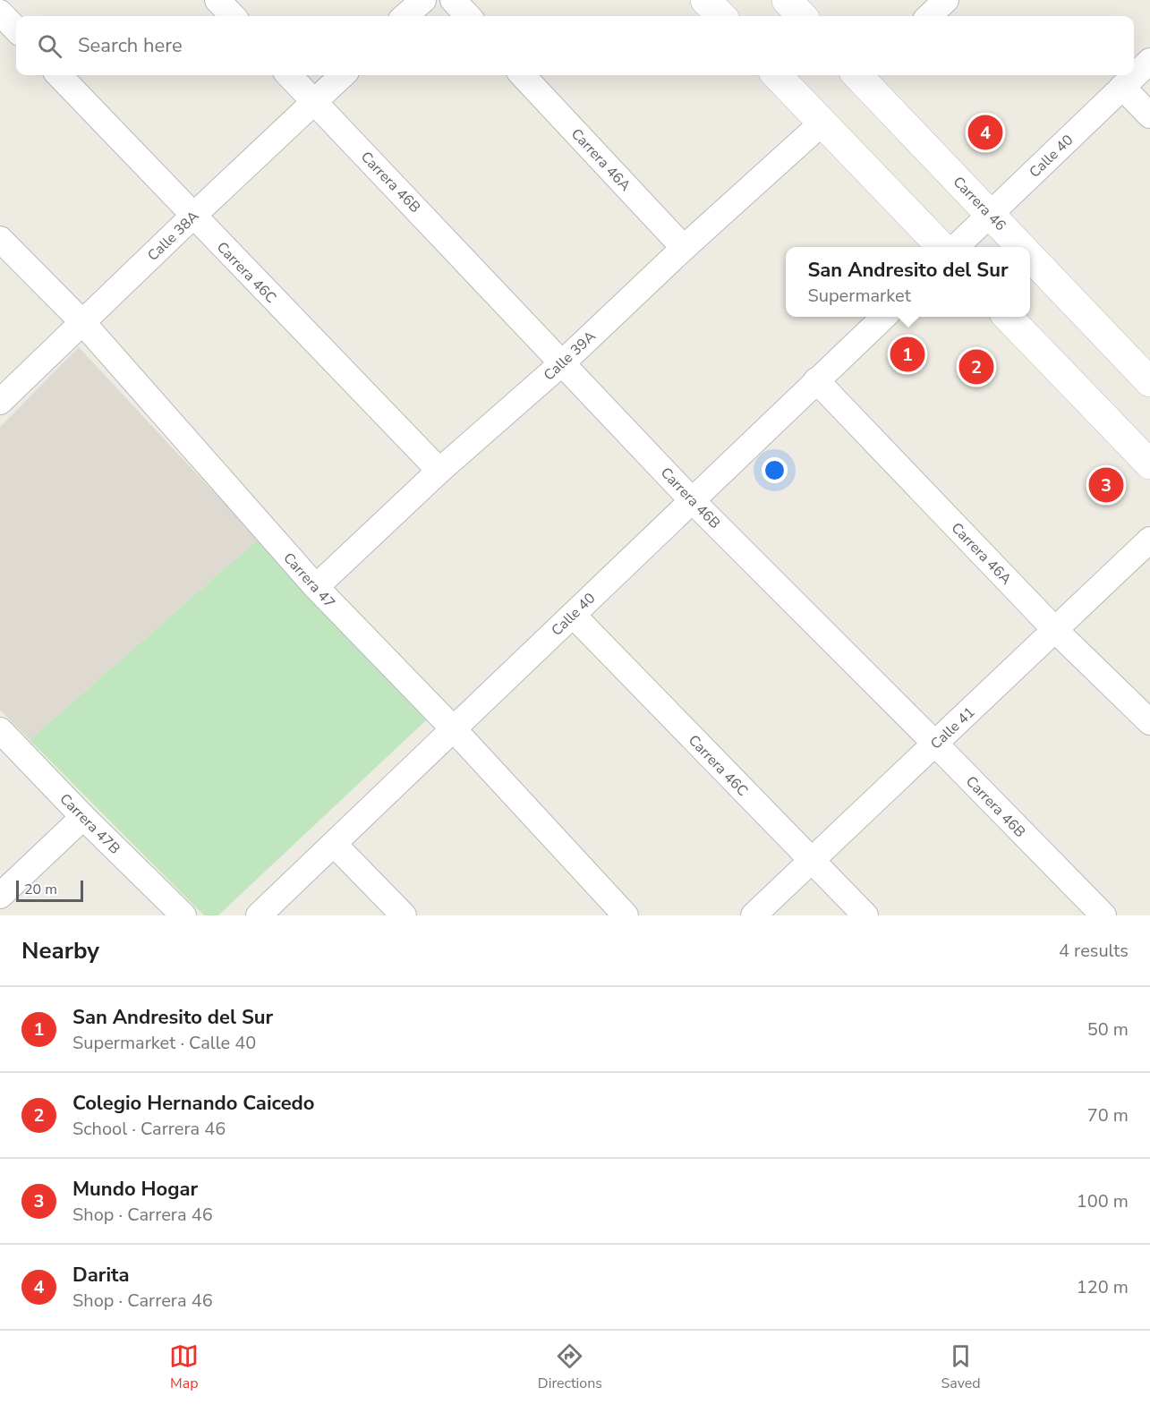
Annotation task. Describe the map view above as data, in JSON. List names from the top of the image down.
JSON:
{
  "streets": {
    "main road": ["Carrera 46"],
    "street": [
      "Calle 40",
      "Carrera 46A",
      "Carrera 46B",
      "Calle 38A",
      "Carrera 46C",
      "Calle 39A",
      "Carrera 47",
      "Calle 41",
      "Carrera 47B"
    ]
  },
  "crossings": [
    ["Calle 40", "Carrera 46A"],
    ["Calle 40", "Carrera 46B"],
    ["Calle 40", "Carrera 46"],
    ["Calle 40", "Carrera 46C"],
    ["Calle 40", "Carrera 47"],
    ["Carrera 46A", "Calle 39A"],
    ["Carrera 46A", "Calle 41"],
    ["Carrera 46B", "Calle 38A"],
    ["Carrera 46B", "Calle 39A"],
    ["Carrera 46B", "Calle 41"],
    ["Calle 38A", "Carrera 46C"],
    ["Calle 38A", "Carrera 47"],
    ["Carrera 46C", "Calle 39A"],
    ["Carrera 46C", "Calle 41"],
    ["Calle 39A", "Carrera 47"]
  ],
  "scale_bar": "20 m",
  "page": {
    "search": "Search here",
    "pins": [
      "4",
      "1",
      "2",
      "3"
    ],
    "popup": ["San Andresito del Sur", "Supermarket"],
    "scale": "20 m",
    "heading": ["Nearby", "4 results"],
    "list": [
      {
        "mark": "1",
        "name": "San Andresito del Sur",
        "note": "Supermarket · Calle 40",
        "value": "50 m"
      },
      {
        "mark": "2",
        "name": "Colegio Hernando Caicedo",
        "note": "School · Carrera 46",
        "value": "70 m"
      },
      {
        "mark": "3",
        "name": "Mundo Hogar",
        "note": "Shop · Carrera 46",
        "value": "100 m"
      },
      {
        "mark": "4",
        "name": "Darita",
        "note": "Shop · Carrera 46",
        "value": "120 m"
      }
    ],
    "nav": ["Map", "Directions", "Saved"]
  }
}
